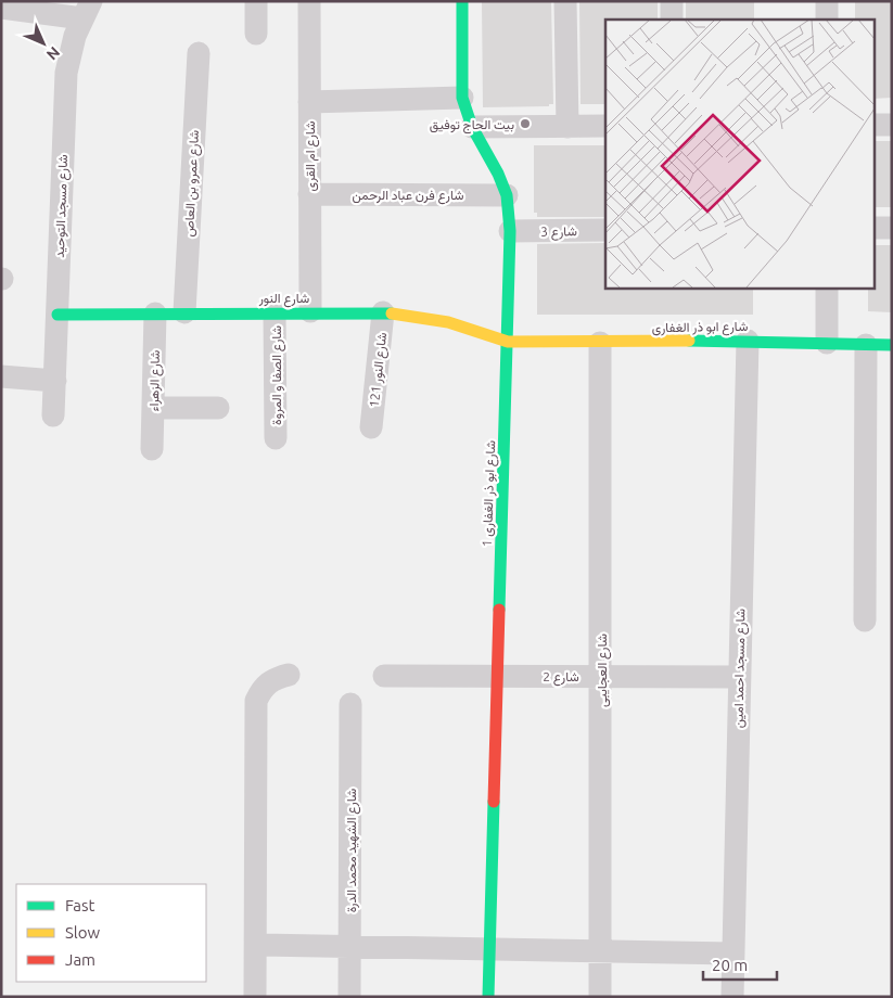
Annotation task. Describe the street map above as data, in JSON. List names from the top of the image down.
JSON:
{
  "streets": {
    "street": [
      "شارع ام القرى",
      "شارع عمرو بن العاص",
      "شارع فرن عباد الرحمن",
      "شارع مسجد التوحيد",
      "شارع 3",
      "شارع النور",
      "شارع ابو ذر الغفارى",
      "شارع النور 121",
      "شارع الصفا و المروة",
      "شارع الزهراء",
      "شارع ابو ذر الغفارى 1",
      "شارع مسجد احمد امين",
      "شارع العجايبى",
      "شارع 2",
      "شارع الشهيد محمد الدرة"
    ]
  },
  "crossings": [
    ["شارع ام القرى", "شارع فرن عباد الرحمن"],
    ["شارع ام القرى", "شارع النور"],
    ["شارع عمرو بن العاص", "شارع النور"],
    ["شارع فرن عباد الرحمن", "شارع ابو ذر الغفارى 1"],
    ["شارع مسجد التوحيد", "شارع النور"],
    ["شارع 3", "شارع ابو ذر الغفارى 1"],
    ["شارع النور", "شارع ابو ذر الغفارى"],
    ["شارع النور", "شارع النور 121"],
    ["شارع النور", "شارع الصفا و المروة"],
    ["شارع النور", "شارع الزهراء"],
    ["شارع النور", "شارع ابو ذر الغفارى 1"],
    ["شارع ابو ذر الغفارى", "شارع ابو ذر الغفارى 1"],
    ["شارع ابو ذر الغفارى", "شارع مسجد احمد امين"],
    ["شارع ابو ذر الغفارى", "شارع العجايبى"],
    ["شارع ابو ذر الغفارى 1", "شارع 2"],
    ["شارع مسجد احمد امين", "شارع 2"],
    ["شارع العجايبى", "شارع 2"]
  ],
  "places": ["بيت الحاج توفيق"],
  "legend": ["Fast", "Slow", "Jam"],
  "scale_bar": "20 m",
  "north": "bottom right"
}
